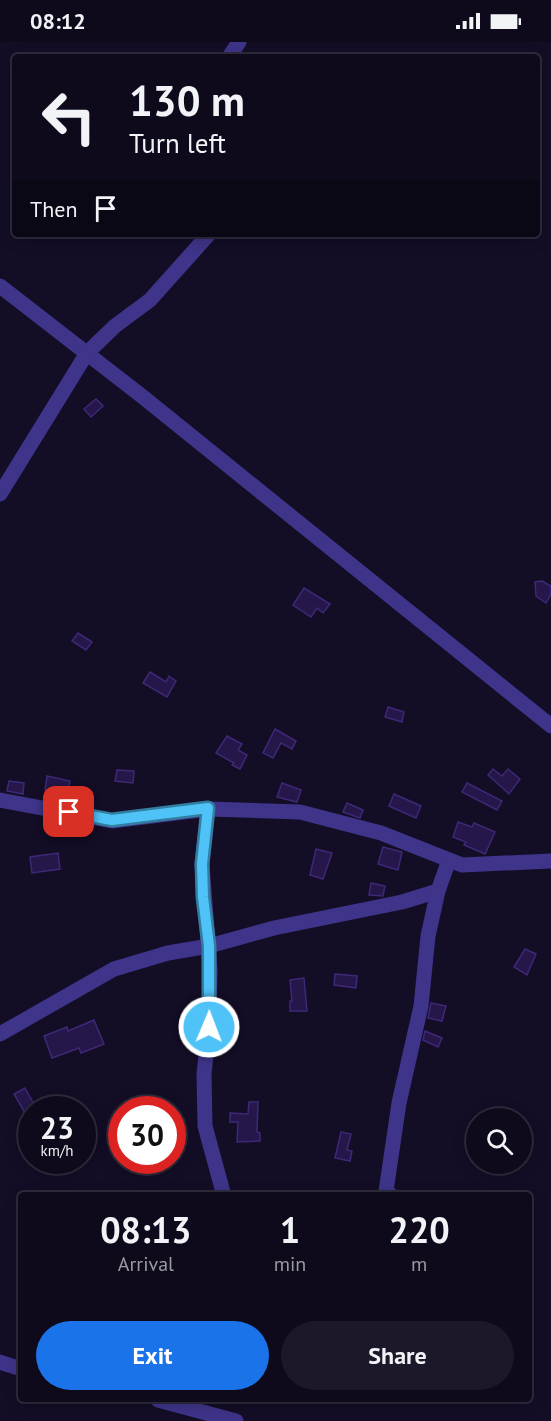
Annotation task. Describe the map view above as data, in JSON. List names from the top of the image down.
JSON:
{
  "page": {
    "status": "08:12",
    "turn": ["130 m", "Turn left"],
    "then": "Then",
    "speed": "23 km/h",
    "limit": "30",
    "eta": [
      "08:13",
      "Arrival",
      "1",
      "min",
      "220",
      "m"
    ],
    "buttons": ["Exit", "Share"]
  }
}
